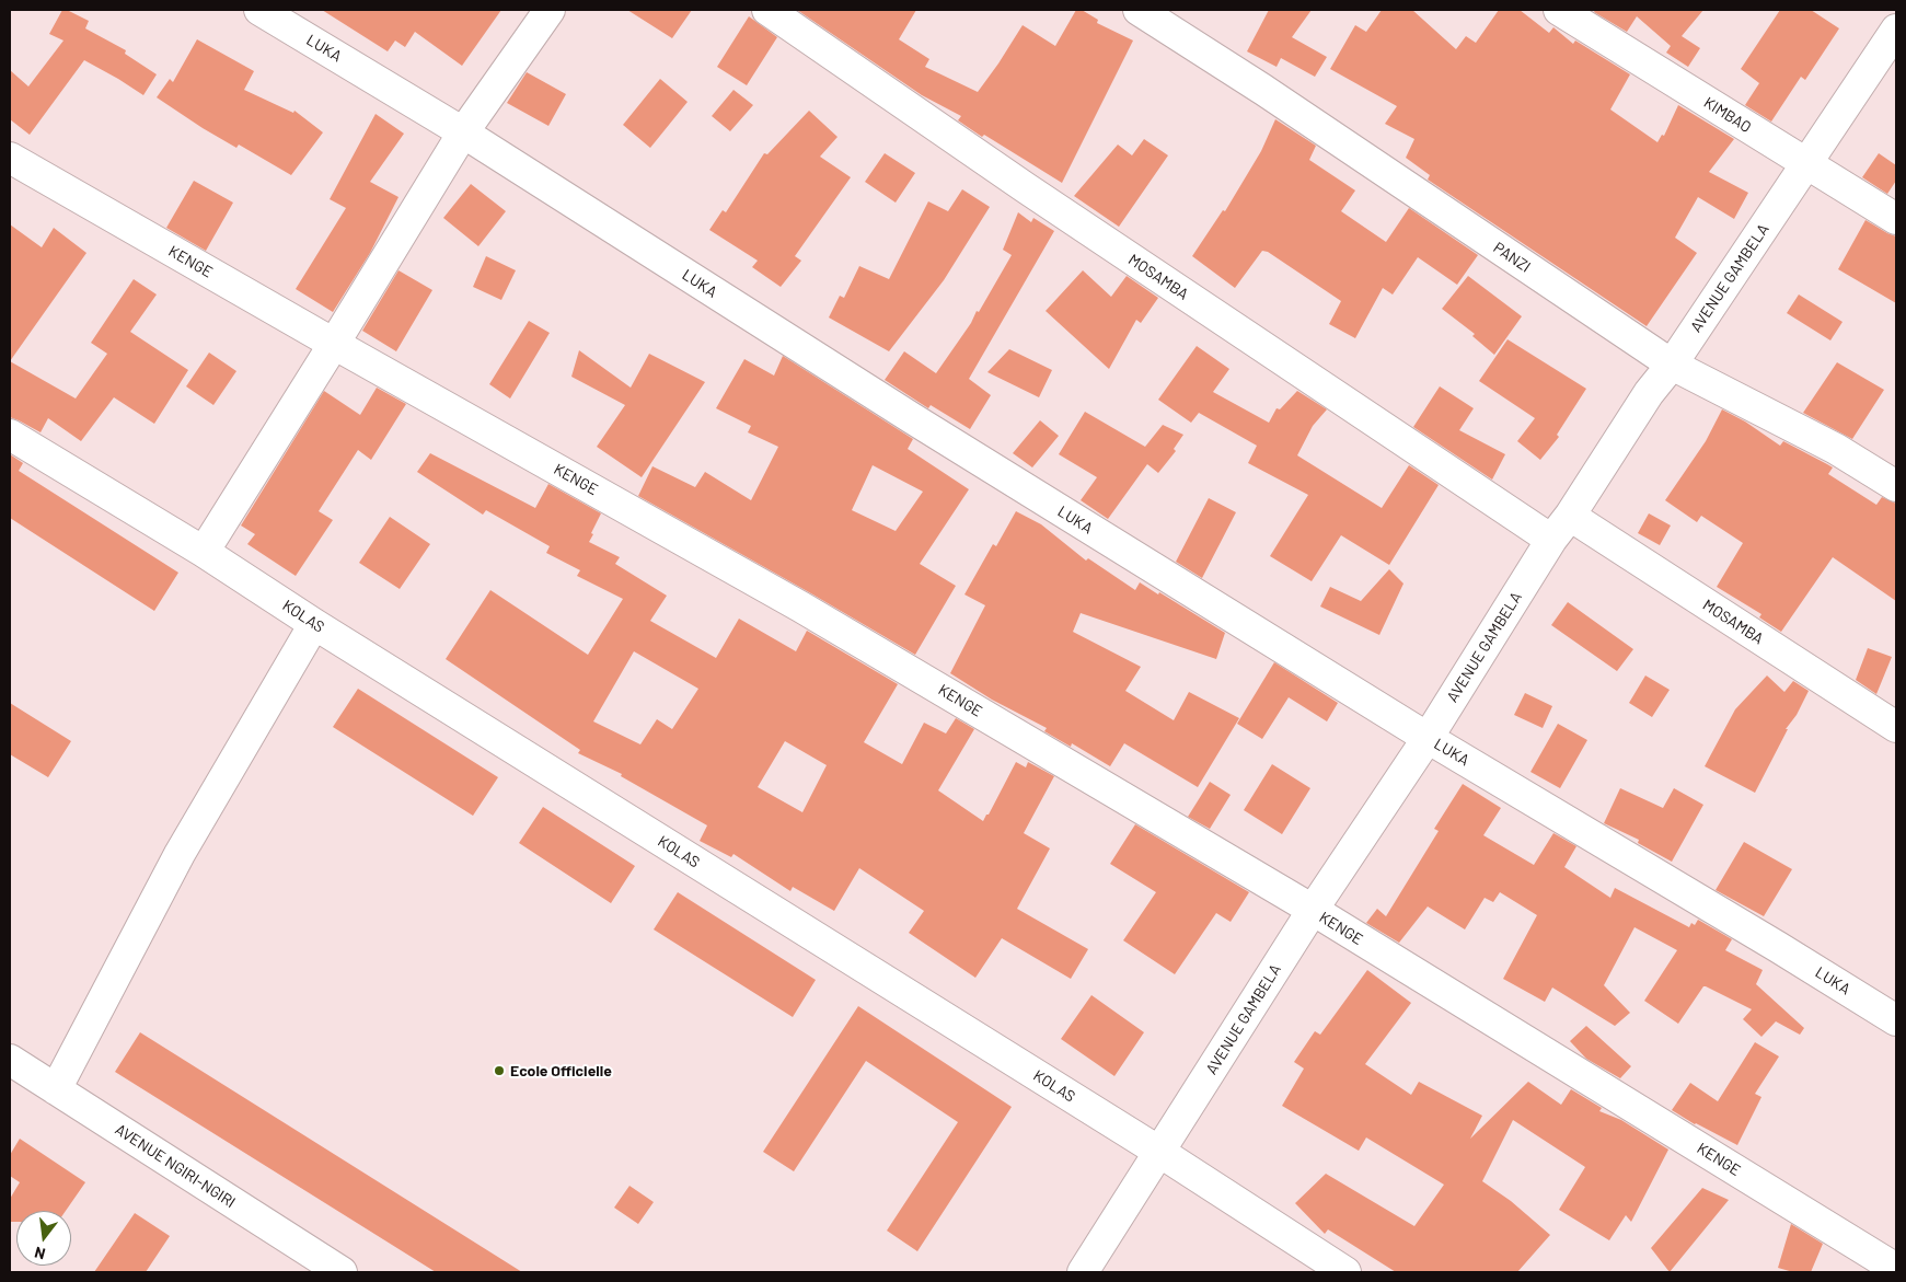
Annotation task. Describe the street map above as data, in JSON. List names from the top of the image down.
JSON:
{
  "streets": {
    "street": [
      "LUKA",
      "KIMBAO",
      "PANZI",
      "KENGE",
      "MOSAMBA",
      "AVENUE GAMBELA",
      "KOLAS",
      "AVENUE NGIRI-NGIRI"
    ]
  },
  "crossings": [
    ["LUKA", "AVENUE GAMBELA"],
    ["KIMBAO", "AVENUE GAMBELA"],
    ["PANZI", "AVENUE GAMBELA"],
    ["KENGE", "AVENUE GAMBELA"],
    ["MOSAMBA", "AVENUE GAMBELA"],
    ["AVENUE GAMBELA", "KOLAS"]
  ],
  "places": ["Ecole Officielle"],
  "north": "bottom"
}
